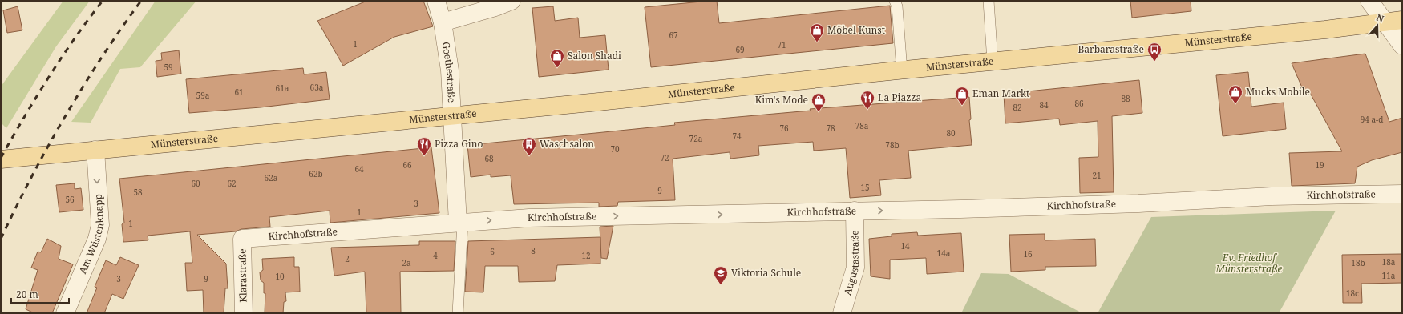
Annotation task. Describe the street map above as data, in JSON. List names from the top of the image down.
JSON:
{
  "streets": {
    "main road": ["Münsterstraße"],
    "street": [
      "Goethestraße",
      "Kirchhofstraße",
      "Am Wüstenknapp",
      "Augustastraße",
      "Klarastraße"
    ]
  },
  "crossings": [
    ["Münsterstraße", "Goethestraße"],
    ["Münsterstraße", "Am Wüstenknapp"],
    ["Goethestraße", "Kirchhofstraße"],
    ["Kirchhofstraße", "Augustastraße"],
    ["Kirchhofstraße", "Klarastraße"]
  ],
  "one_way": ["Kirchhofstraße", "Am Wüstenknapp"],
  "parks": ["Ev. Friedhof Münsterstraße"],
  "places": {
    "shop": [
      "Möbel Kunst",
      "Salon Shadi",
      "Mucks Mobile",
      "Eman Markt",
      "Kim's Mode"
    ],
    "bus stop": ["Barbarastraße"],
    "restaurant": ["La Piazza", "Pizza Gino"],
    "building": ["Waschsalon"],
    "school or university": ["Viktoria Schule"]
  },
  "house_numbers": [
    "67",
    "1",
    "71",
    "69",
    "59",
    "63a",
    "61a",
    "61",
    "59a",
    "88",
    "86",
    "84",
    "82",
    "94 a-d",
    "78a",
    "76",
    "78",
    "80",
    "74",
    "72a",
    "78b",
    "70",
    "72",
    "68",
    "66",
    "19",
    "64",
    "62b",
    "21",
    "62a",
    "60",
    "62",
    "15",
    "9",
    "58",
    "56",
    "3",
    "1",
    "1",
    "14",
    "8",
    "6",
    "14a",
    "16",
    "4",
    "12",
    "2",
    "18a",
    "2a",
    "18b",
    "11a",
    "10",
    "3",
    "9",
    "18c"
  ],
  "scale_bar": "20 m",
  "north": "top"
}
